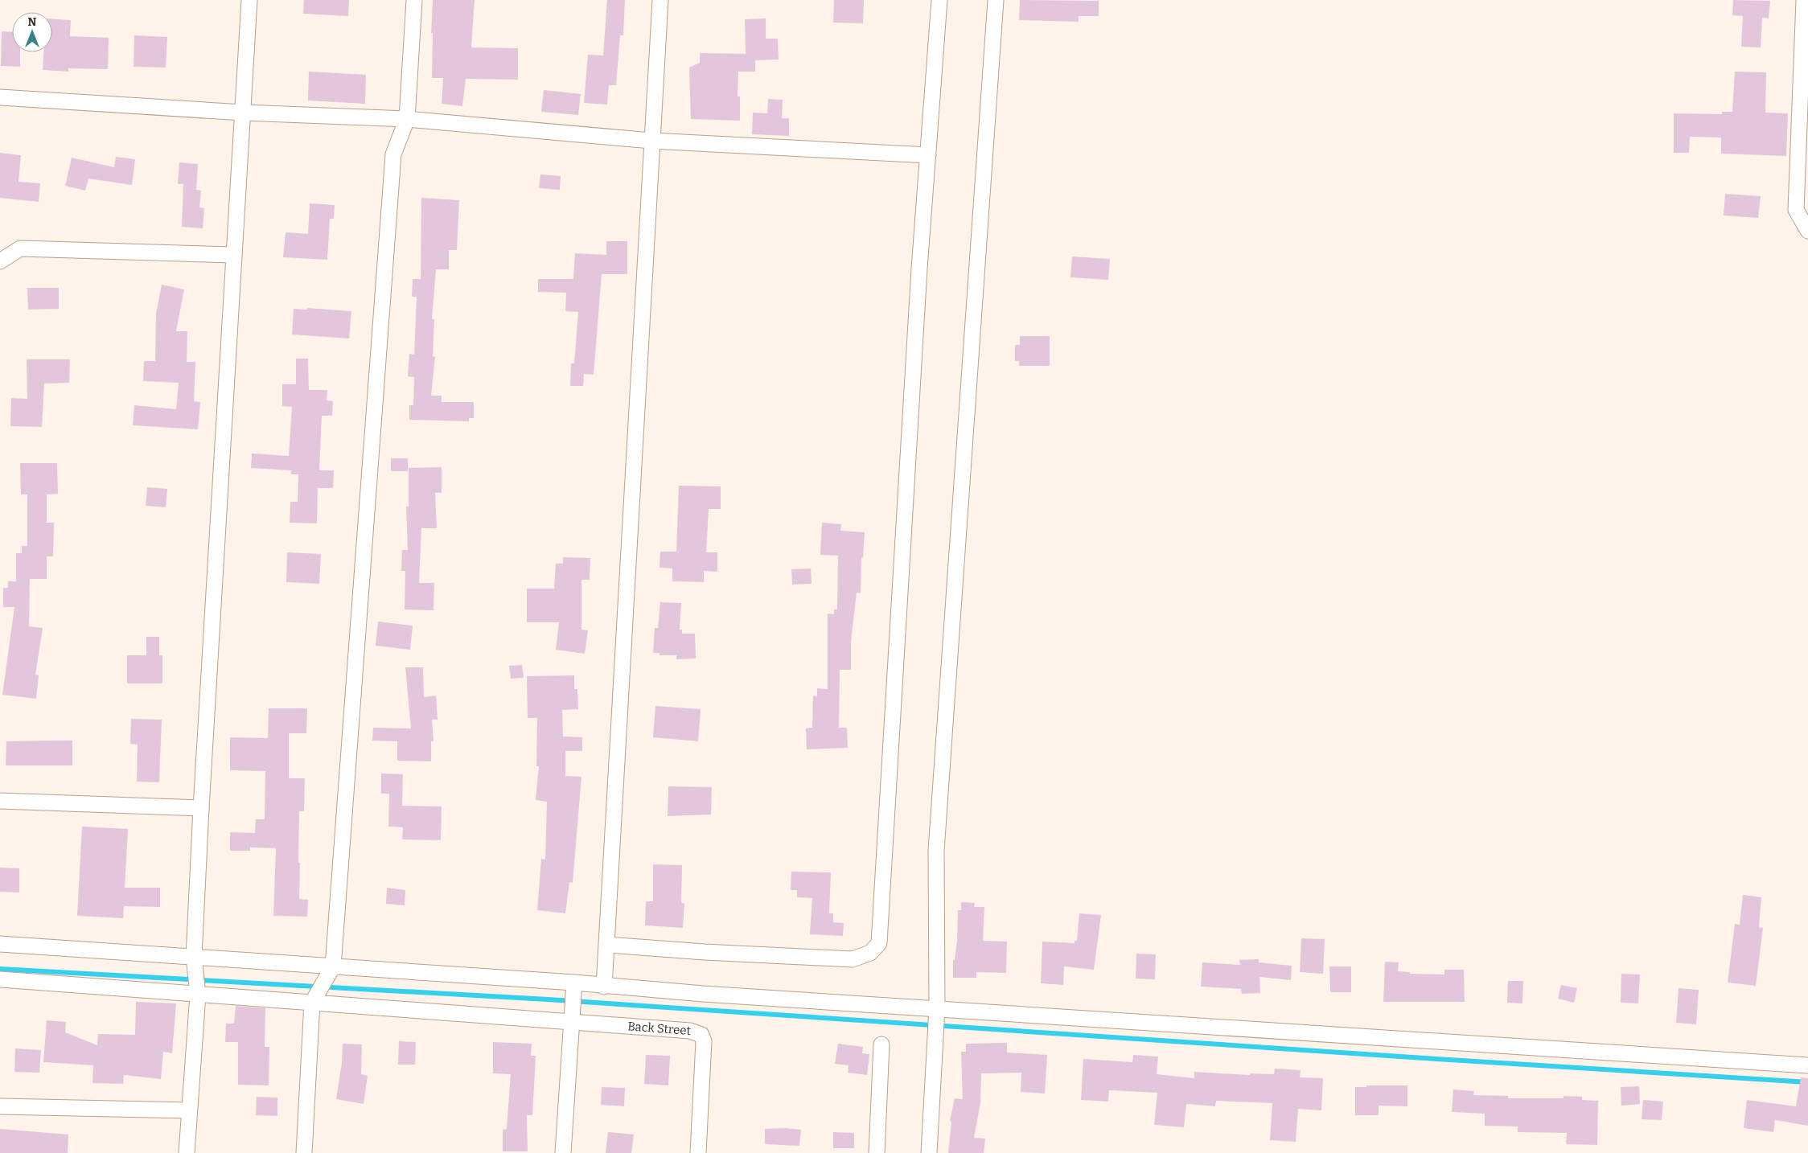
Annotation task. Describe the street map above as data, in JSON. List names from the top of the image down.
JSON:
{
  "streets": {
    "street": ["Back Street"]
  },
  "north": "top"
}
